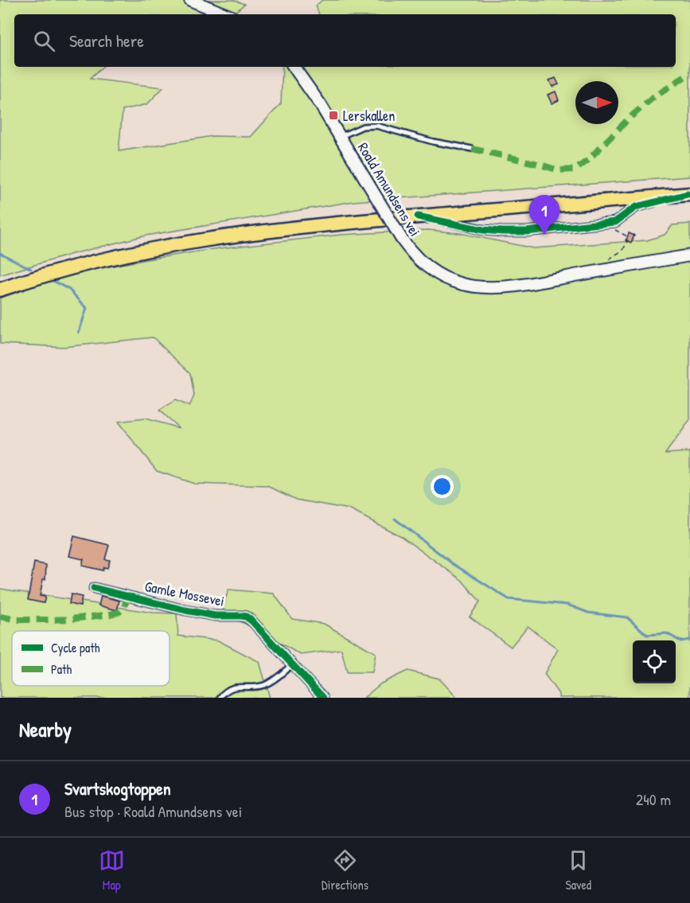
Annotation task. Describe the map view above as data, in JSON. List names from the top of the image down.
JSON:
{
  "streets": {
    "main road": ["Roald Amundsens vei"],
    "street": ["Gamle Mossevei"]
  },
  "places": {
    "transit": ["Lerskallen"]
  },
  "legend": ["Cycle path", "Path"],
  "north": "right",
  "page": {
    "search": "Search here",
    "pins": "1",
    "heading": "Nearby",
    "list": [
      {
        "mark": "1",
        "name": "Svartskogtoppen",
        "note": "Bus stop · Roald Amundsens vei",
        "value": "240 m"
      }
    ],
    "nav": ["Map", "Directions", "Saved"]
  }
}
